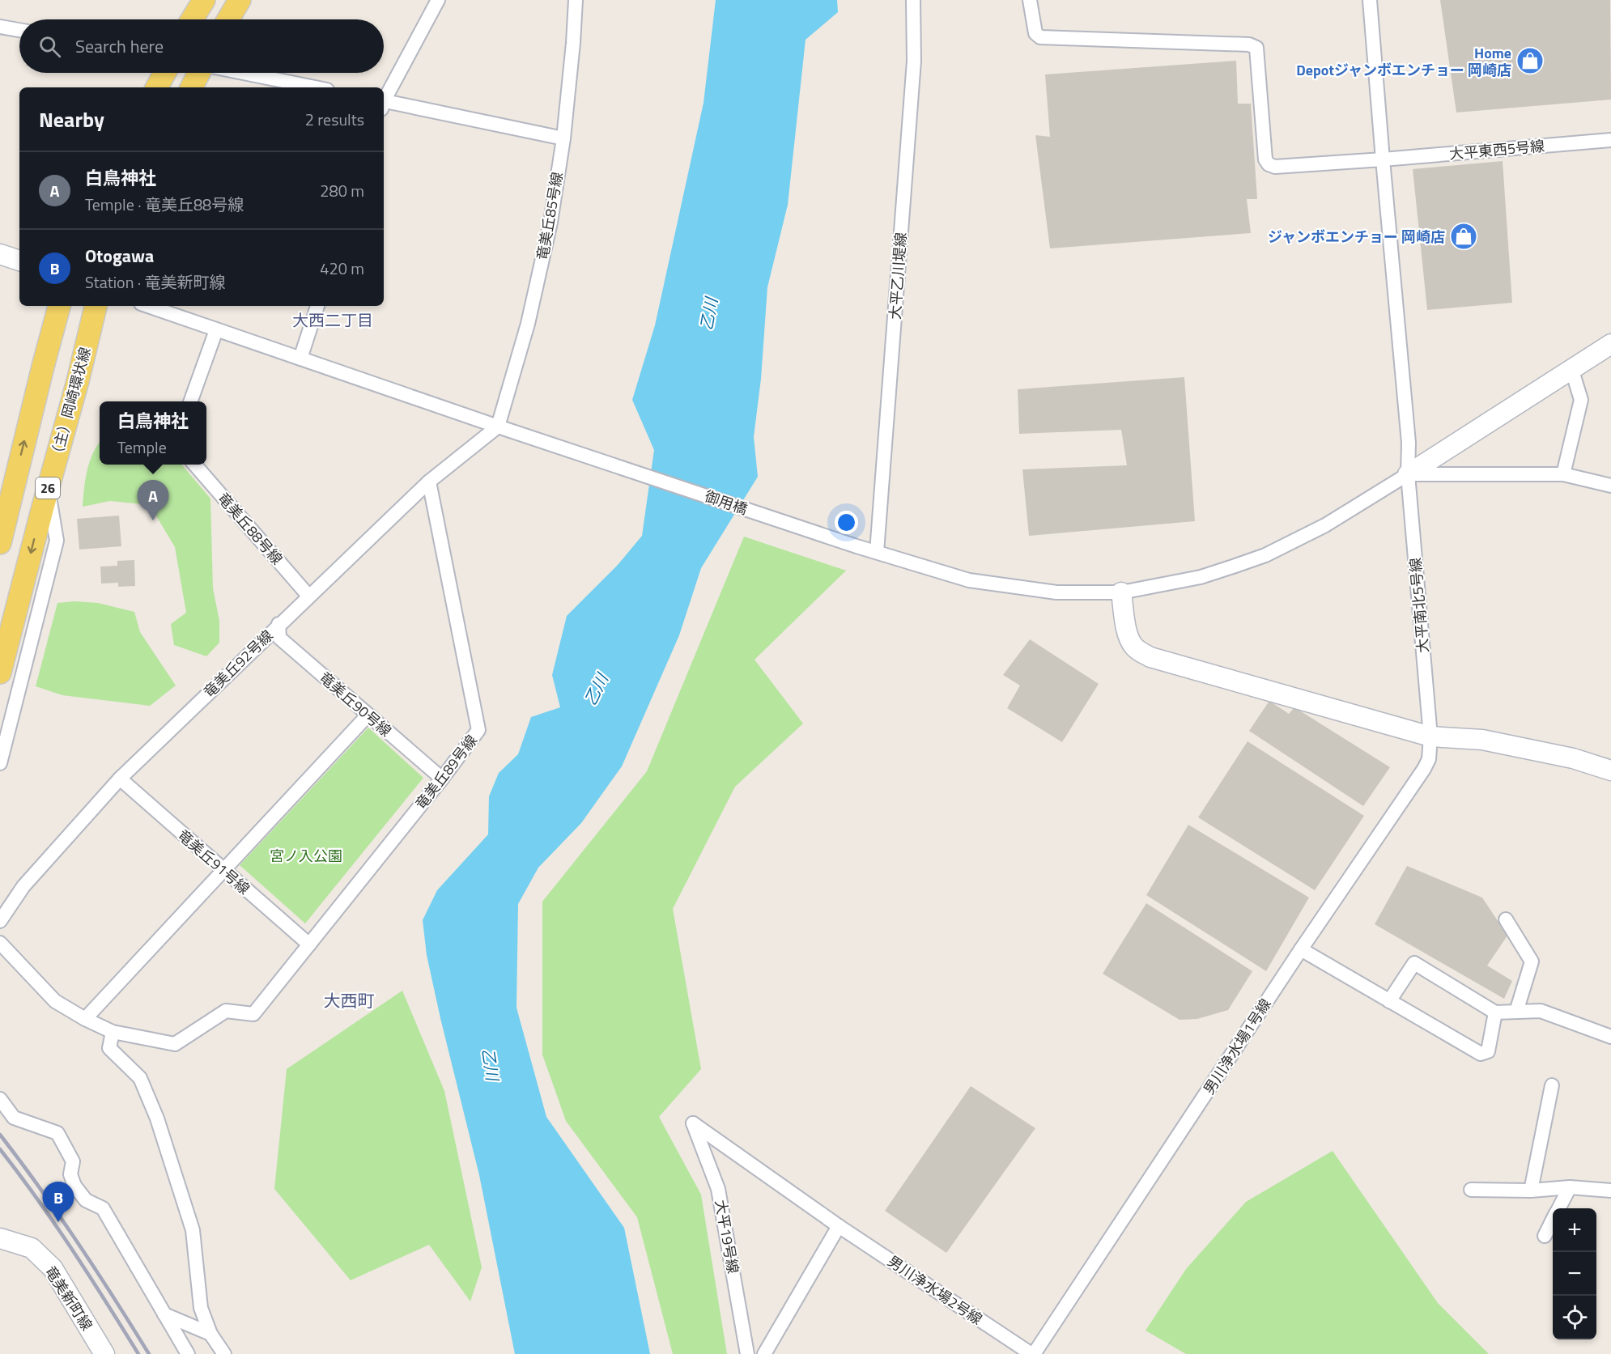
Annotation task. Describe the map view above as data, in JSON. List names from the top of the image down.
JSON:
{
  "streets": {
    "main road": ["（主）岡崎環状線", "26"],
    "street": [
      "大平東西5号線",
      "竜美丘85号線",
      "大平乙川堤線",
      "御用橋",
      "竜美丘88号線",
      "大平南北5号線",
      "竜美丘92号線",
      "竜美丘90号線",
      "竜美丘89号線",
      "竜美丘91号線",
      "男川浄水場1号線",
      "大平19号線",
      "男川浄水場2号線",
      "竜美新町線"
    ]
  },
  "crossings": [
    ["大平東西5号線", "大平南北5号線"],
    ["竜美丘85号線", "御用橋"],
    ["竜美丘85号線", "竜美丘92号線"],
    ["大平乙川堤線", "御用橋"],
    ["御用橋", "大平南北5号線"],
    ["御用橋", "竜美丘92号線"],
    ["竜美丘88号線", "竜美丘92号線"],
    ["大平南北5号線", "男川浄水場1号線"],
    ["竜美丘92号線", "竜美丘90号線"],
    ["竜美丘92号線", "竜美丘89号線"],
    ["竜美丘92号線", "竜美丘91号線"],
    ["竜美丘90号線", "竜美丘89号線"],
    ["竜美丘89号線", "竜美丘91号線"],
    ["男川浄水場1号線", "男川浄水場2号線"],
    ["大平19号線", "男川浄水場2号線"]
  ],
  "districts": ["大西二丁目", "大西町"],
  "water": ["乙川"],
  "parks": ["宮ノ入公園"],
  "places": {
    "shop": ["Home Depotジャンボエンチョー 岡崎店", "ジャンボエンチョー 岡崎店"]
  },
  "page": {
    "search": "Search here",
    "heading": ["Nearby", "2 results"],
    "list": [
      {
        "mark": "A",
        "name": "白鳥神社",
        "note": "Temple · 竜美丘88号線",
        "value": "280 m"
      },
      {
        "mark": "B",
        "name": "Otogawa",
        "note": "Station · 竜美新町線",
        "value": "420 m"
      }
    ],
    "popup": ["白鳥神社", "Temple"],
    "pins": ["A", "B"],
    "map_buttons": ["+", "−"]
  }
}
